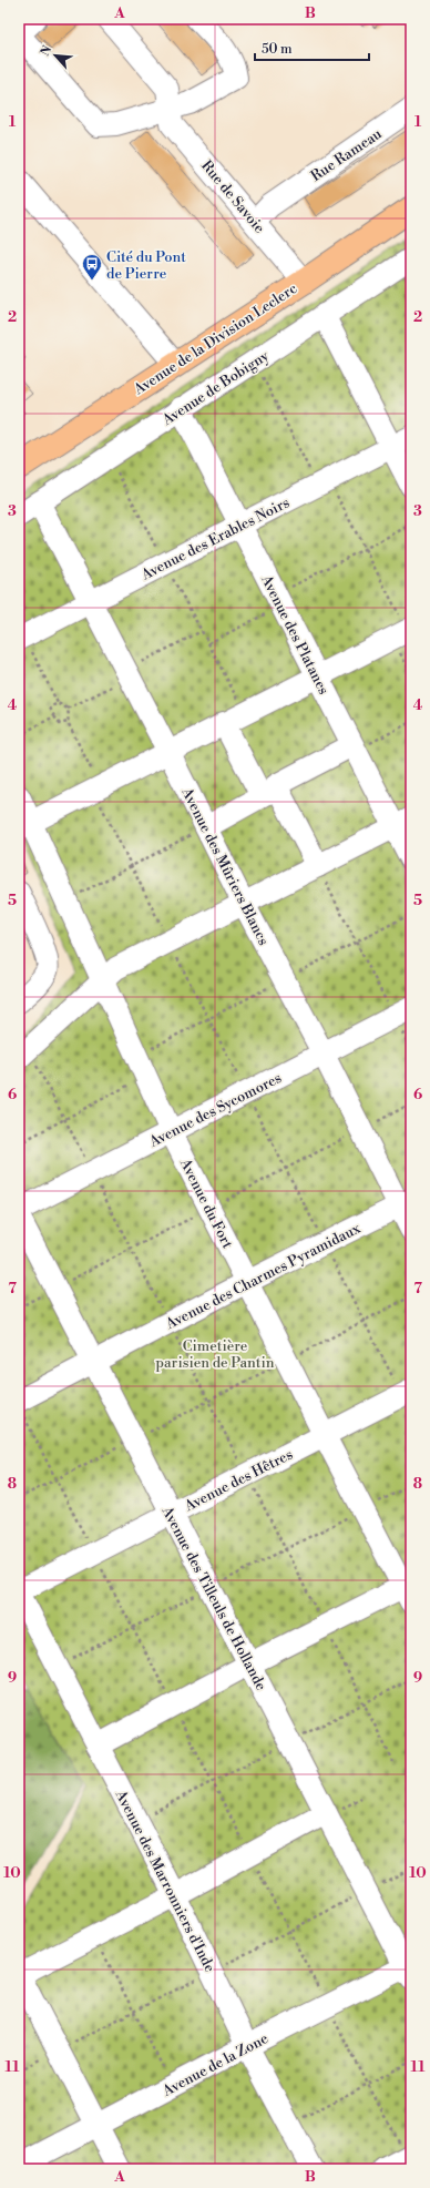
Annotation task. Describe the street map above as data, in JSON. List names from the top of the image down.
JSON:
{
  "streets": {
    "main road": ["Avenue de la Division Leclerc"],
    "street": [
      "Rue Rameau",
      "Rue de Savoie",
      "Avenue de Bobigny",
      "Avenue des Erables Noirs",
      "Avenue des Platanes",
      "Avenue des Mûriers Blancs",
      "Avenue des Sycomores",
      "Avenue du Fort",
      "Avenue des Charmes Pyramidaux",
      "Avenue des Hêtres",
      "Avenue des Tilleuls de Hollande",
      "Avenue des Marronniers d'Inde",
      "Avenue de la Zone"
    ]
  },
  "crossings": [
    ["Rue Rameau", "Rue de Savoie"],
    ["Rue de Savoie", "Avenue de la Division Leclerc"],
    ["Avenue de Bobigny", "Avenue des Platanes"],
    ["Avenue de Bobigny", "Avenue des Mûriers Blancs"],
    ["Avenue des Erables Noirs", "Avenue des Platanes"],
    ["Avenue des Erables Noirs", "Avenue des Mûriers Blancs"],
    ["Avenue des Mûriers Blancs", "Avenue des Sycomores"],
    ["Avenue des Mûriers Blancs", "Avenue des Charmes Pyramidaux"],
    ["Avenue des Sycomores", "Avenue du Fort"],
    ["Avenue du Fort", "Avenue des Charmes Pyramidaux"],
    ["Avenue du Fort", "Avenue des Hêtres"],
    ["Avenue des Charmes Pyramidaux", "Avenue des Tilleuls de Hollande"],
    ["Avenue des Hêtres", "Avenue des Tilleuls de Hollande"],
    ["Avenue des Hêtres", "Avenue des Marronniers d'Inde"],
    ["Avenue des Tilleuls de Hollande", "Avenue de la Zone"],
    ["Avenue des Marronniers d'Inde", "Avenue de la Zone"]
  ],
  "parks": ["Cimetière parisien de Pantin"],
  "places": {
    "bus stop": ["Cité du Pont de Pierre"]
  },
  "scale_bar": "50 m",
  "north": "top left",
  "grid": {
    "columns": ["A", "B"],
    "rows": [
      "1",
      "2",
      "3",
      "4",
      "5",
      "6",
      "7",
      "8",
      "9",
      "10",
      "11"
    ]
  }
}
